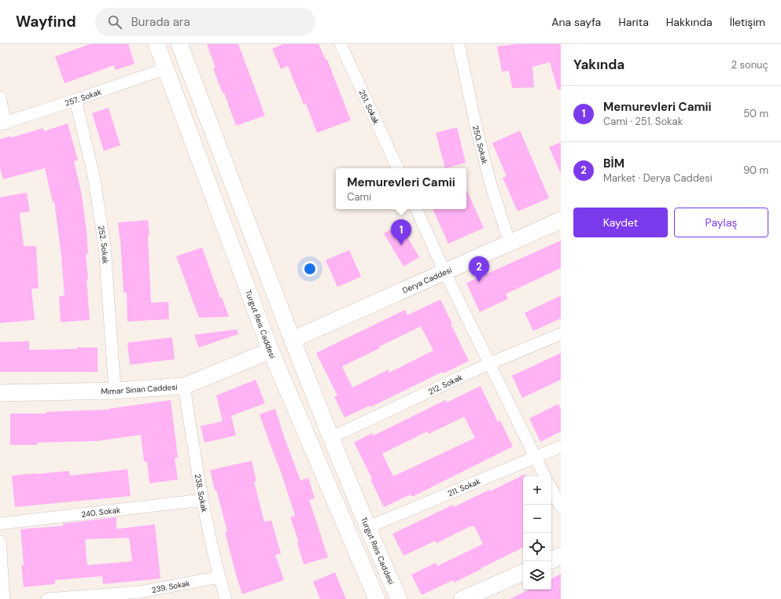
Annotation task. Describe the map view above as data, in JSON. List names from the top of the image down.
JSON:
{
  "streets": {
    "main road": ["Derya Caddesi", "Turgut Reis Caddesi", "Mimar Sinan Caddesi"],
    "street": [
      "257. Sokak",
      "251. Sokak",
      "250. Sokak",
      "252. Sokak",
      "212. Sokak",
      "211. Sokak",
      "238. Sokak",
      "240. Sokak",
      "239. Sokak"
    ]
  },
  "crossings": [
    ["257. Sokak", "252. Sokak"],
    ["257. Sokak", "Turgut Reis Caddesi"],
    ["250. Sokak", "Derya Caddesi"],
    ["252. Sokak", "Mimar Sinan Caddesi"],
    ["Derya Caddesi", "Turgut Reis Caddesi"],
    ["Turgut Reis Caddesi", "212. Sokak"],
    ["Turgut Reis Caddesi", "Mimar Sinan Caddesi"],
    ["Turgut Reis Caddesi", "211. Sokak"],
    ["Mimar Sinan Caddesi", "238. Sokak"],
    ["238. Sokak", "240. Sokak"],
    ["238. Sokak", "239. Sokak"]
  ],
  "page": {
    "header": "Wayfind",
    "search": "Burada ara",
    "nav": [
      "Ana sayfa",
      "Harita",
      "Hakkında",
      "İletişim"
    ],
    "heading": ["Yakında", "2 sonuç"],
    "list": [
      {
        "mark": "1",
        "name": "Memurevleri Camii",
        "note": "Cami · 251. Sokak",
        "value": "50 m"
      },
      {
        "mark": "2",
        "name": "BİM",
        "note": "Market · Derya Caddesi",
        "value": "90 m"
      }
    ],
    "popup": ["Memurevleri Camii", "Cami"],
    "buttons": ["Kaydet", "Paylaş"],
    "pins": ["1", "2"],
    "map_buttons": ["+", "−"]
  }
}
